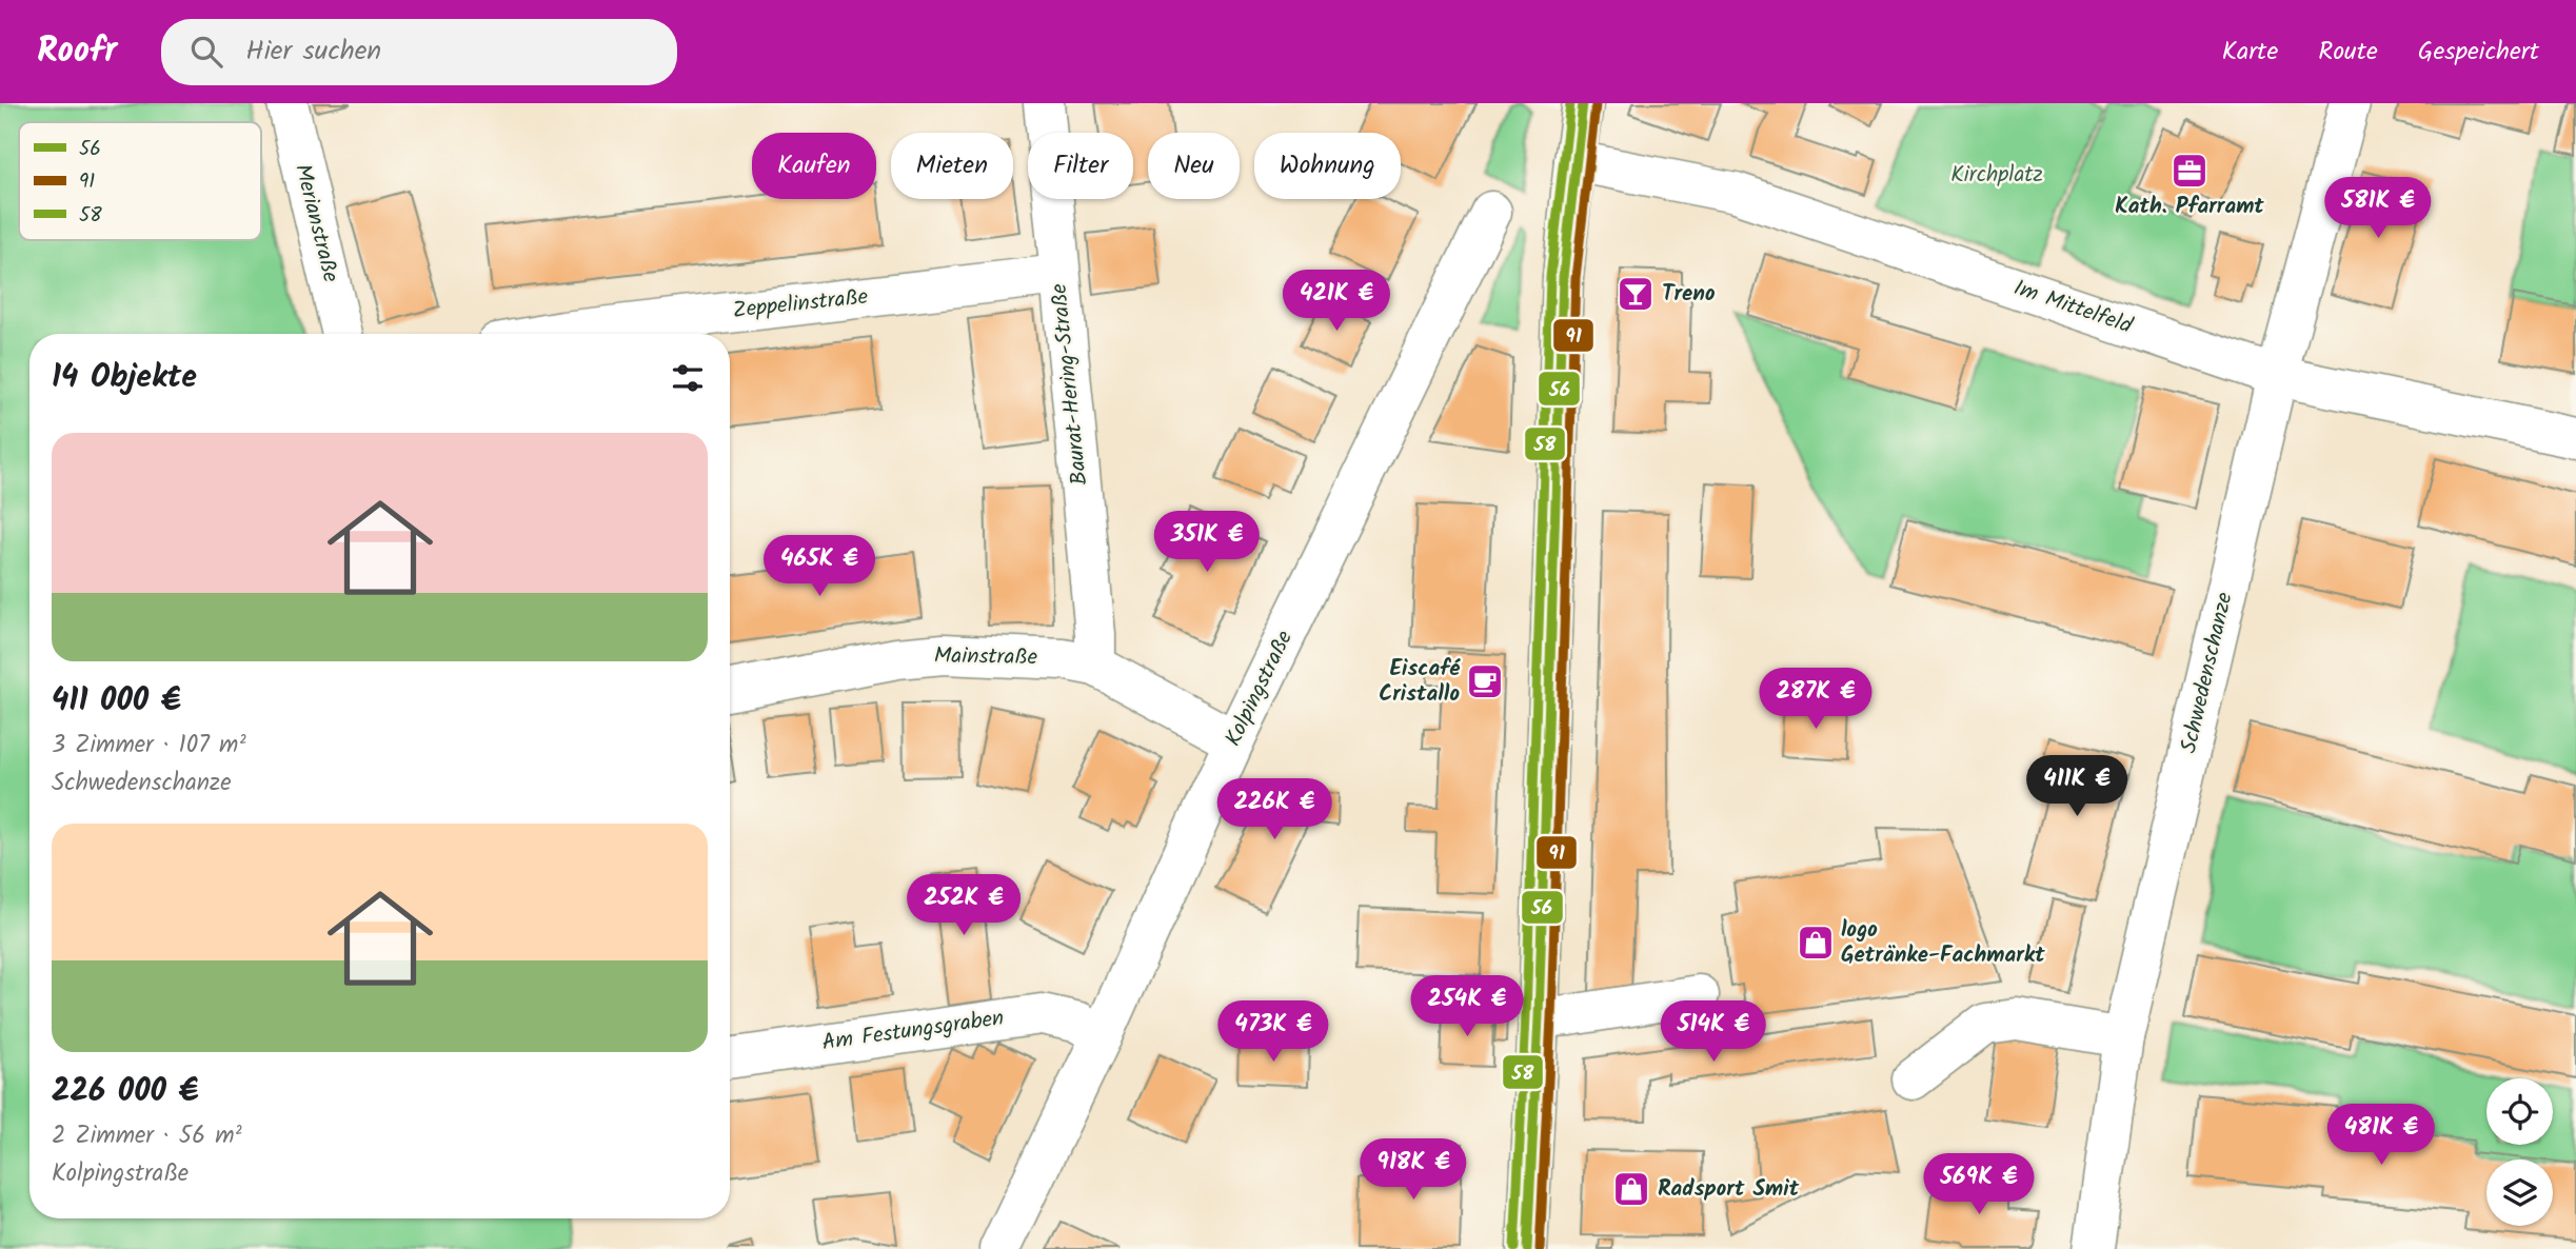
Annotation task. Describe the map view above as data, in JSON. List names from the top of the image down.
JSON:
{
  "streets": {
    "street": [
      "Merianstraße",
      "Zeppelinstraße",
      "Im Mittelfeld",
      "Baurat-Hering-Straße",
      "Mainstraße",
      "Schwedenschanze",
      "Kolpingstraße",
      "Am Festungsgraben"
    ]
  },
  "crossings": [
    ["Zeppelinstraße", "Baurat-Hering-Straße"],
    ["Im Mittelfeld", "Schwedenschanze"],
    ["Baurat-Hering-Straße", "Mainstraße"],
    ["Mainstraße", "Kolpingstraße"],
    ["Kolpingstraße", "Am Festungsgraben"]
  ],
  "parks": ["Kirchplatz"],
  "places": {
    "office": ["Kath. Pfarramt"],
    "bar": ["Treno"],
    "cafe": ["Eiscafé Cristallo"],
    "shop": ["logo Getränke-Fachmarkt", "Radsport Smit"]
  },
  "lines": ["transit line 56", "transit line 58", "transit line 91"],
  "legend": ["56", "91", "58"],
  "page": {
    "header": "Roofr",
    "search": "Hier suchen",
    "nav": ["Karte", "Route", "Gespeichert"],
    "chip": [
      "Kaufen",
      "Mieten",
      "Filter",
      "Neu",
      "Wohnung"
    ],
    "price": [
      "581K €",
      "421K €",
      "351K €",
      "465K €",
      "287K €",
      "411K €",
      "226K €",
      "252K €",
      "254K €",
      "473K €",
      "514K €",
      "481K €",
      "918K €",
      "569K €"
    ],
    "heading": "14 Objekte",
    "list": [
      {
        "name": "411 000 €",
        "note": "3 Zimmer · 107 m² · Schwedenschanze"
      },
      {
        "name": "226 000 €",
        "note": "2 Zimmer · 56 m² · Kolpingstraße"
      }
    ]
  }
}
